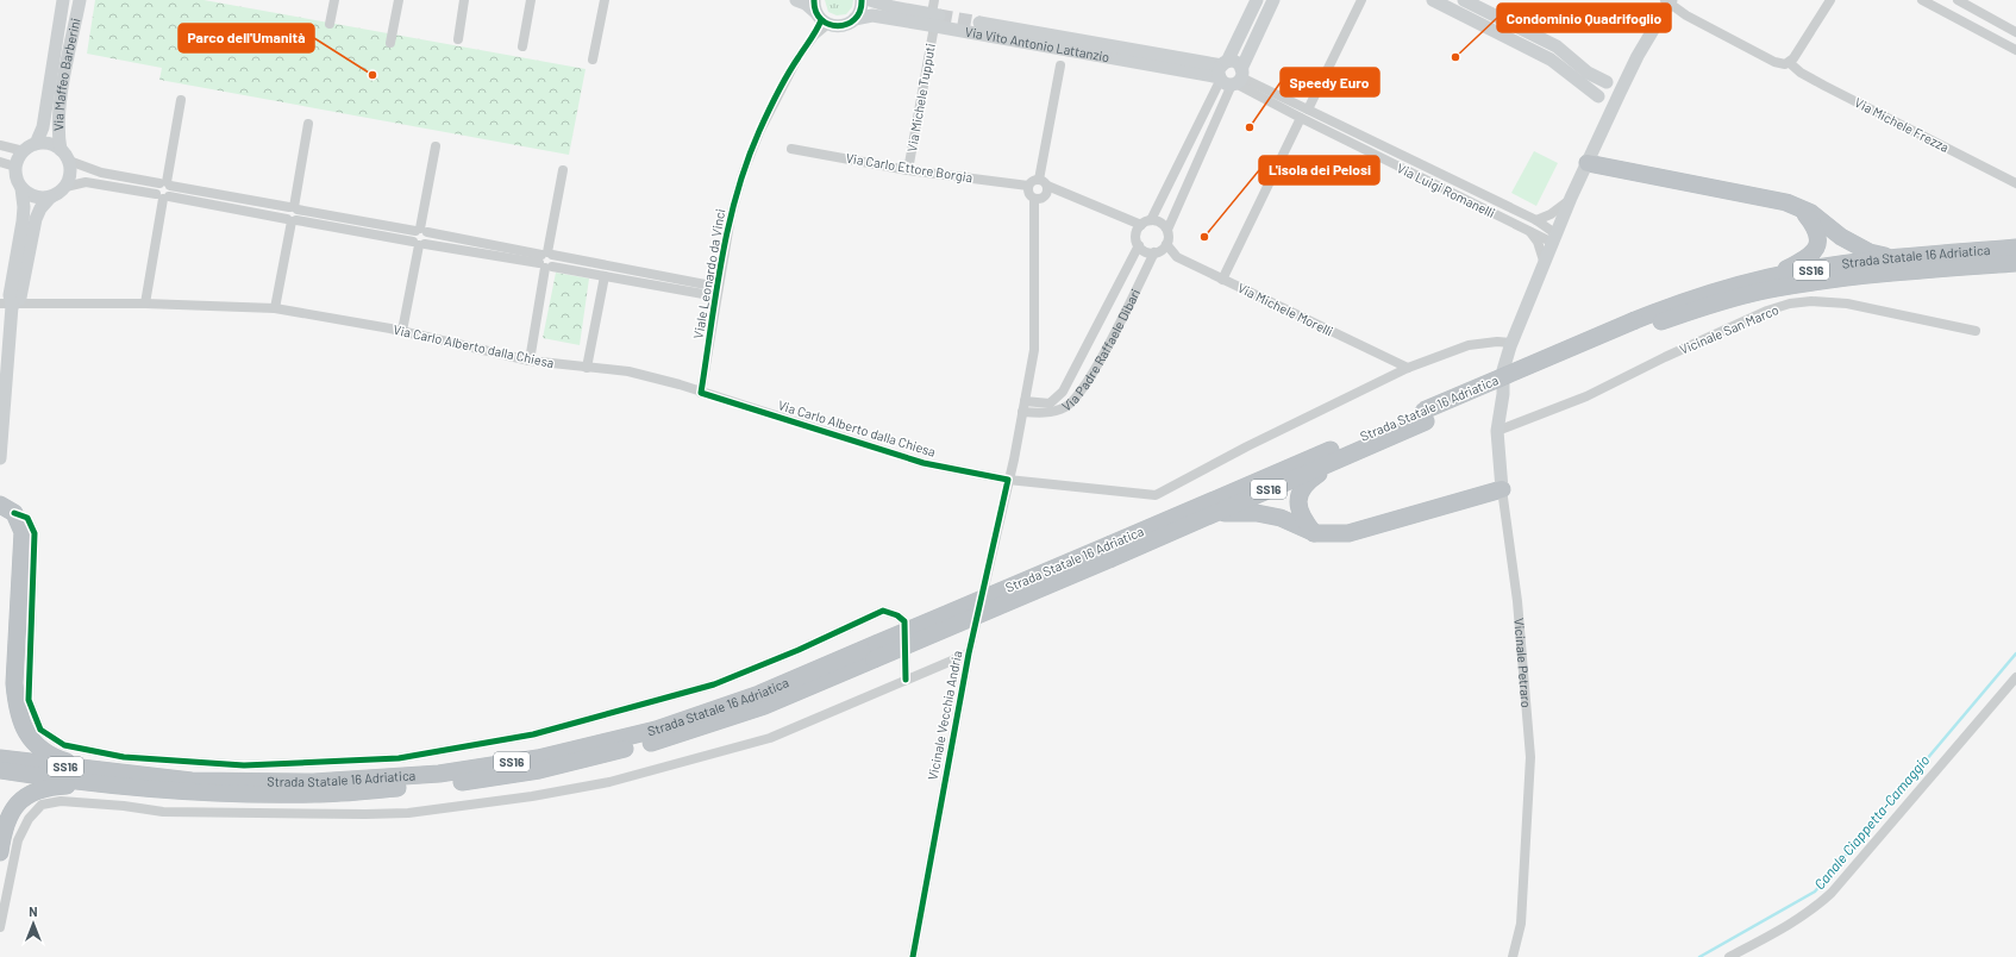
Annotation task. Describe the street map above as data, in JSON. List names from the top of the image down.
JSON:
{
  "streets": {
    "highway": ["Strada Statale 16 Adriatica", "SS16"],
    "street": [
      "Via Vito Antonio Lattanzio",
      "Via Maffeo Barberini",
      "Via Michele Tupputi",
      "Via Michele Frezza",
      "Via Carlo Ettore Borgia",
      "Via Luigi Romanelli",
      "Viale Leonardo da Vinci",
      "Via Michele Morelli",
      "Vicinale San Marco",
      "Via Carlo Alberto dalla Chiesa",
      "Via Padre Raffaele Dibari",
      "Vicinale Petraro",
      "Vicinale Vecchia Andria"
    ]
  },
  "crossings": [
    ["Via Vito Antonio Lattanzio", "Via Michele Tupputi"],
    ["Via Vito Antonio Lattanzio", "Via Luigi Romanelli"],
    ["Via Vito Antonio Lattanzio", "Viale Leonardo da Vinci"],
    ["Via Michele Tupputi", "Via Carlo Ettore Borgia"],
    ["Via Carlo Ettore Borgia", "Vicinale Vecchia Andria"],
    ["Via Luigi Romanelli", "Vicinale Petraro"],
    ["Viale Leonardo da Vinci", "Via Carlo Alberto dalla Chiesa"],
    ["Via Michele Morelli", "Via Carlo Alberto dalla Chiesa"],
    ["Via Michele Morelli", "Via Padre Raffaele Dibari"],
    ["Vicinale San Marco", "Vicinale Petraro"],
    ["Via Carlo Alberto dalla Chiesa", "Vicinale Petraro"],
    ["Via Carlo Alberto dalla Chiesa", "Vicinale Vecchia Andria"],
    ["Via Padre Raffaele Dibari", "Vicinale Vecchia Andria"]
  ],
  "water": ["Canale Ciappetta-Camaggio"],
  "places": [
    "Condominio Quadrifoglio",
    "Parco dell'Umanità",
    "Speedy Euro",
    "L'isola dei Pelosi"
  ],
  "north": "top"
}
